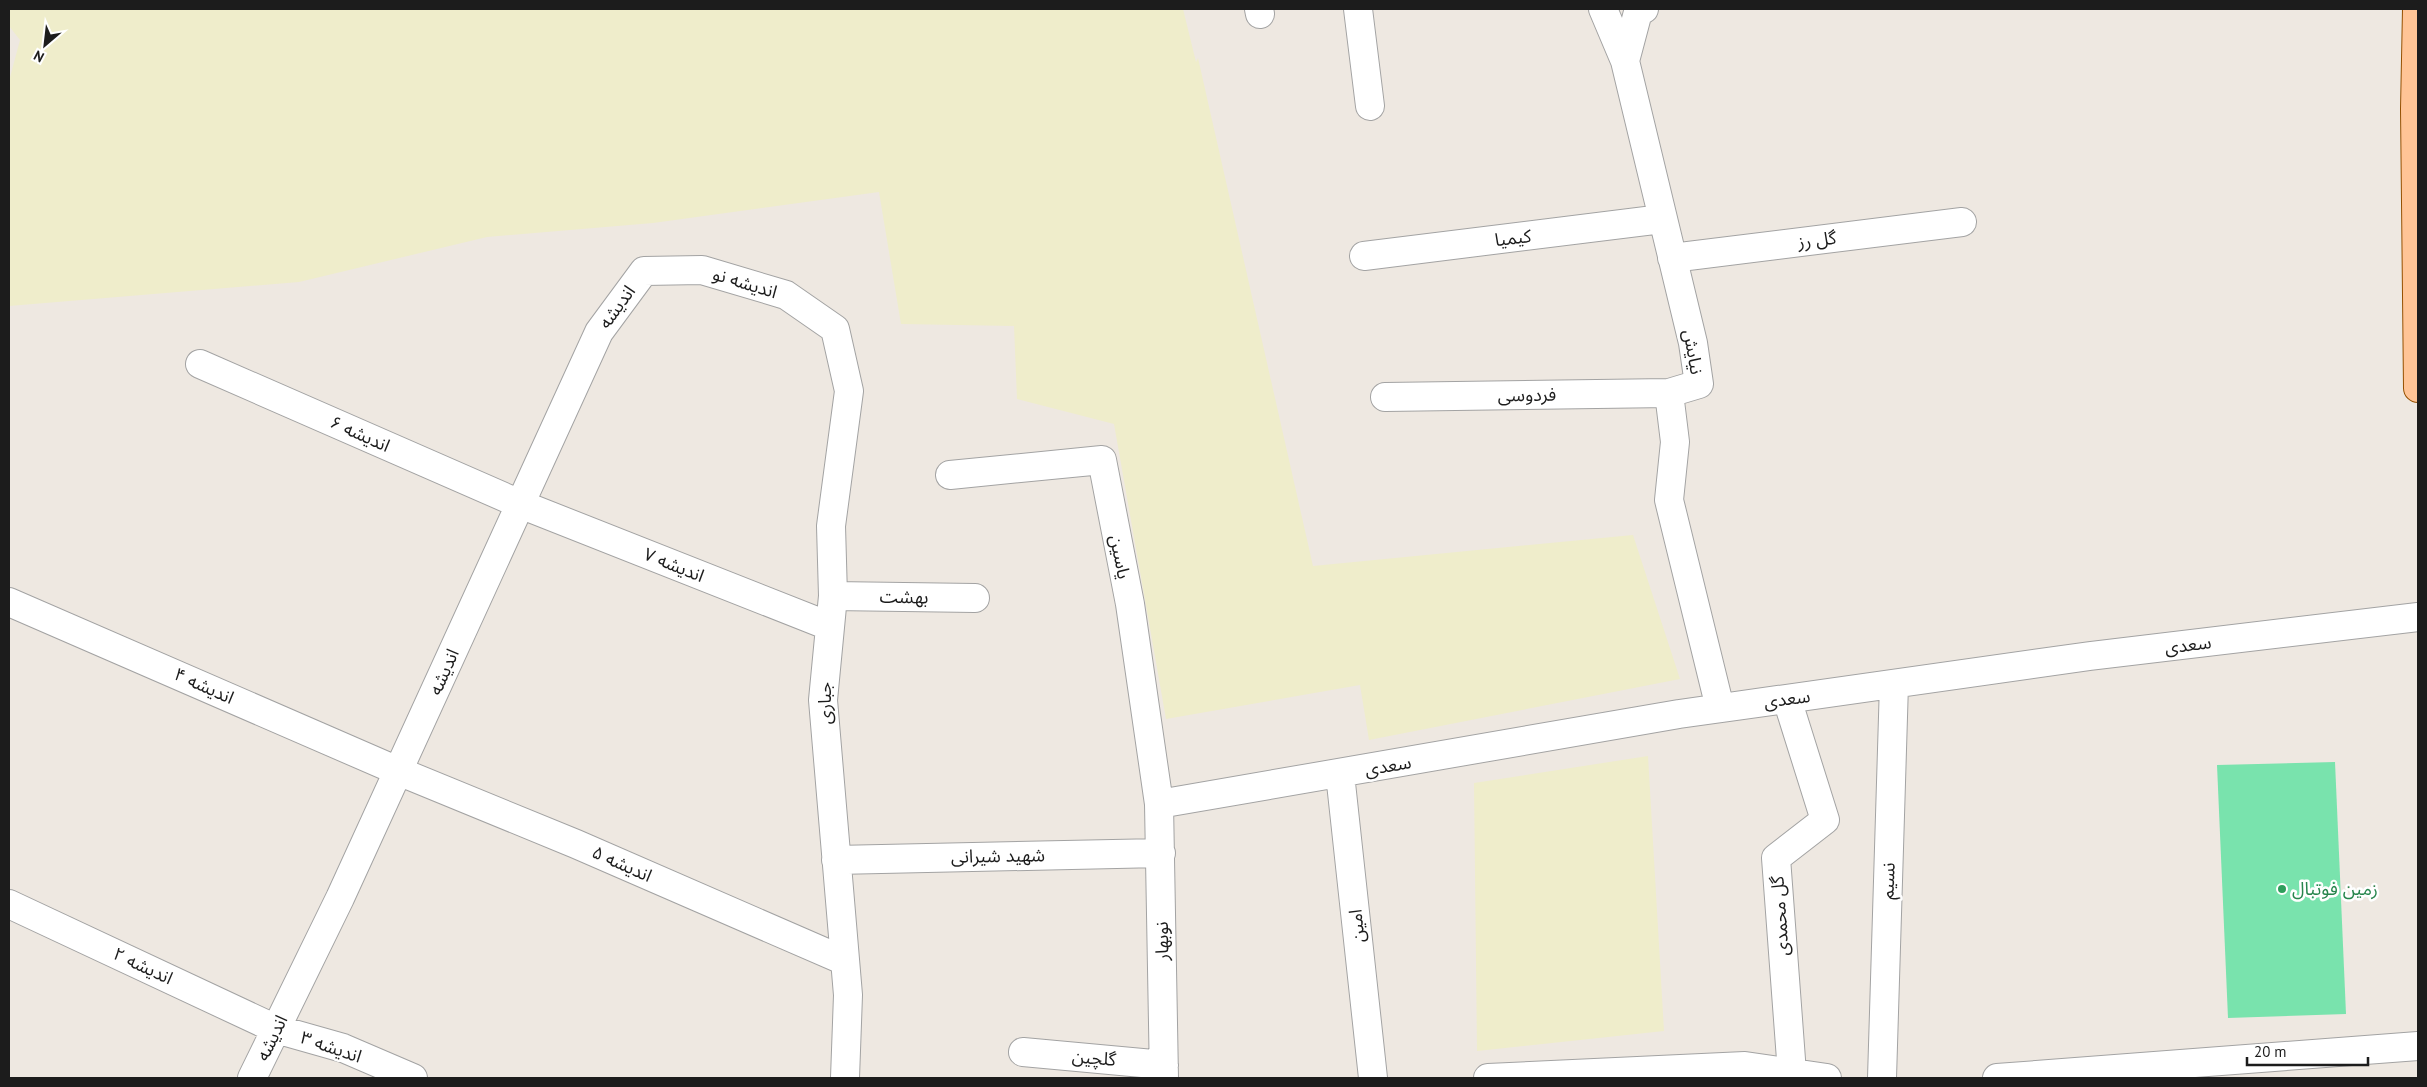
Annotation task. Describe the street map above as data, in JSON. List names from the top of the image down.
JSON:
{
  "streets": {
    "street": [
      "کیمیا",
      "گل رز",
      "اندیشه نو",
      "اندیشه",
      "نیایش",
      "فردوسی",
      "اندیشه ۶",
      "یاسین",
      "اندیشه ۷",
      "بهشت",
      "سعدی",
      "اندیشه ۴",
      "جباری",
      "شهید شیرانی",
      "اندیشه ۵",
      "نسیم",
      "گل محمدی",
      "امین",
      "نوبهار",
      "اندیشه ۲",
      "اندیشه ۳",
      "گلچین"
    ]
  },
  "crossings": [
    ["کیمیا", "نیایش"],
    ["گل رز", "نیایش"],
    ["اندیشه نو", "اندیشه"],
    ["اندیشه نو", "جباری"],
    ["اندیشه", "اندیشه ۶"],
    ["اندیشه", "اندیشه ۷"],
    ["اندیشه", "اندیشه ۴"],
    ["اندیشه", "اندیشه ۵"],
    ["اندیشه", "اندیشه ۲"],
    ["اندیشه", "اندیشه ۳"],
    ["نیایش", "فردوسی"],
    ["نیایش", "سعدی"],
    ["اندیشه ۶", "اندیشه ۷"],
    ["یاسین", "سعدی"],
    ["یاسین", "نوبهار"],
    ["اندیشه ۷", "جباری"],
    ["بهشت", "جباری"],
    ["سعدی", "نسیم"],
    ["سعدی", "گل محمدی"],
    ["سعدی", "امین"],
    ["سعدی", "نوبهار"],
    ["اندیشه ۴", "اندیشه ۵"],
    ["جباری", "شهید شیرانی"],
    ["جباری", "اندیشه ۵"],
    ["شهید شیرانی", "نوبهار"],
    ["نوبهار", "گلچین"],
    ["اندیشه ۲", "اندیشه ۳"]
  ],
  "places": ["زمین فوتبال"],
  "scale_bar": "20 m",
  "north": "bottom left"
}
